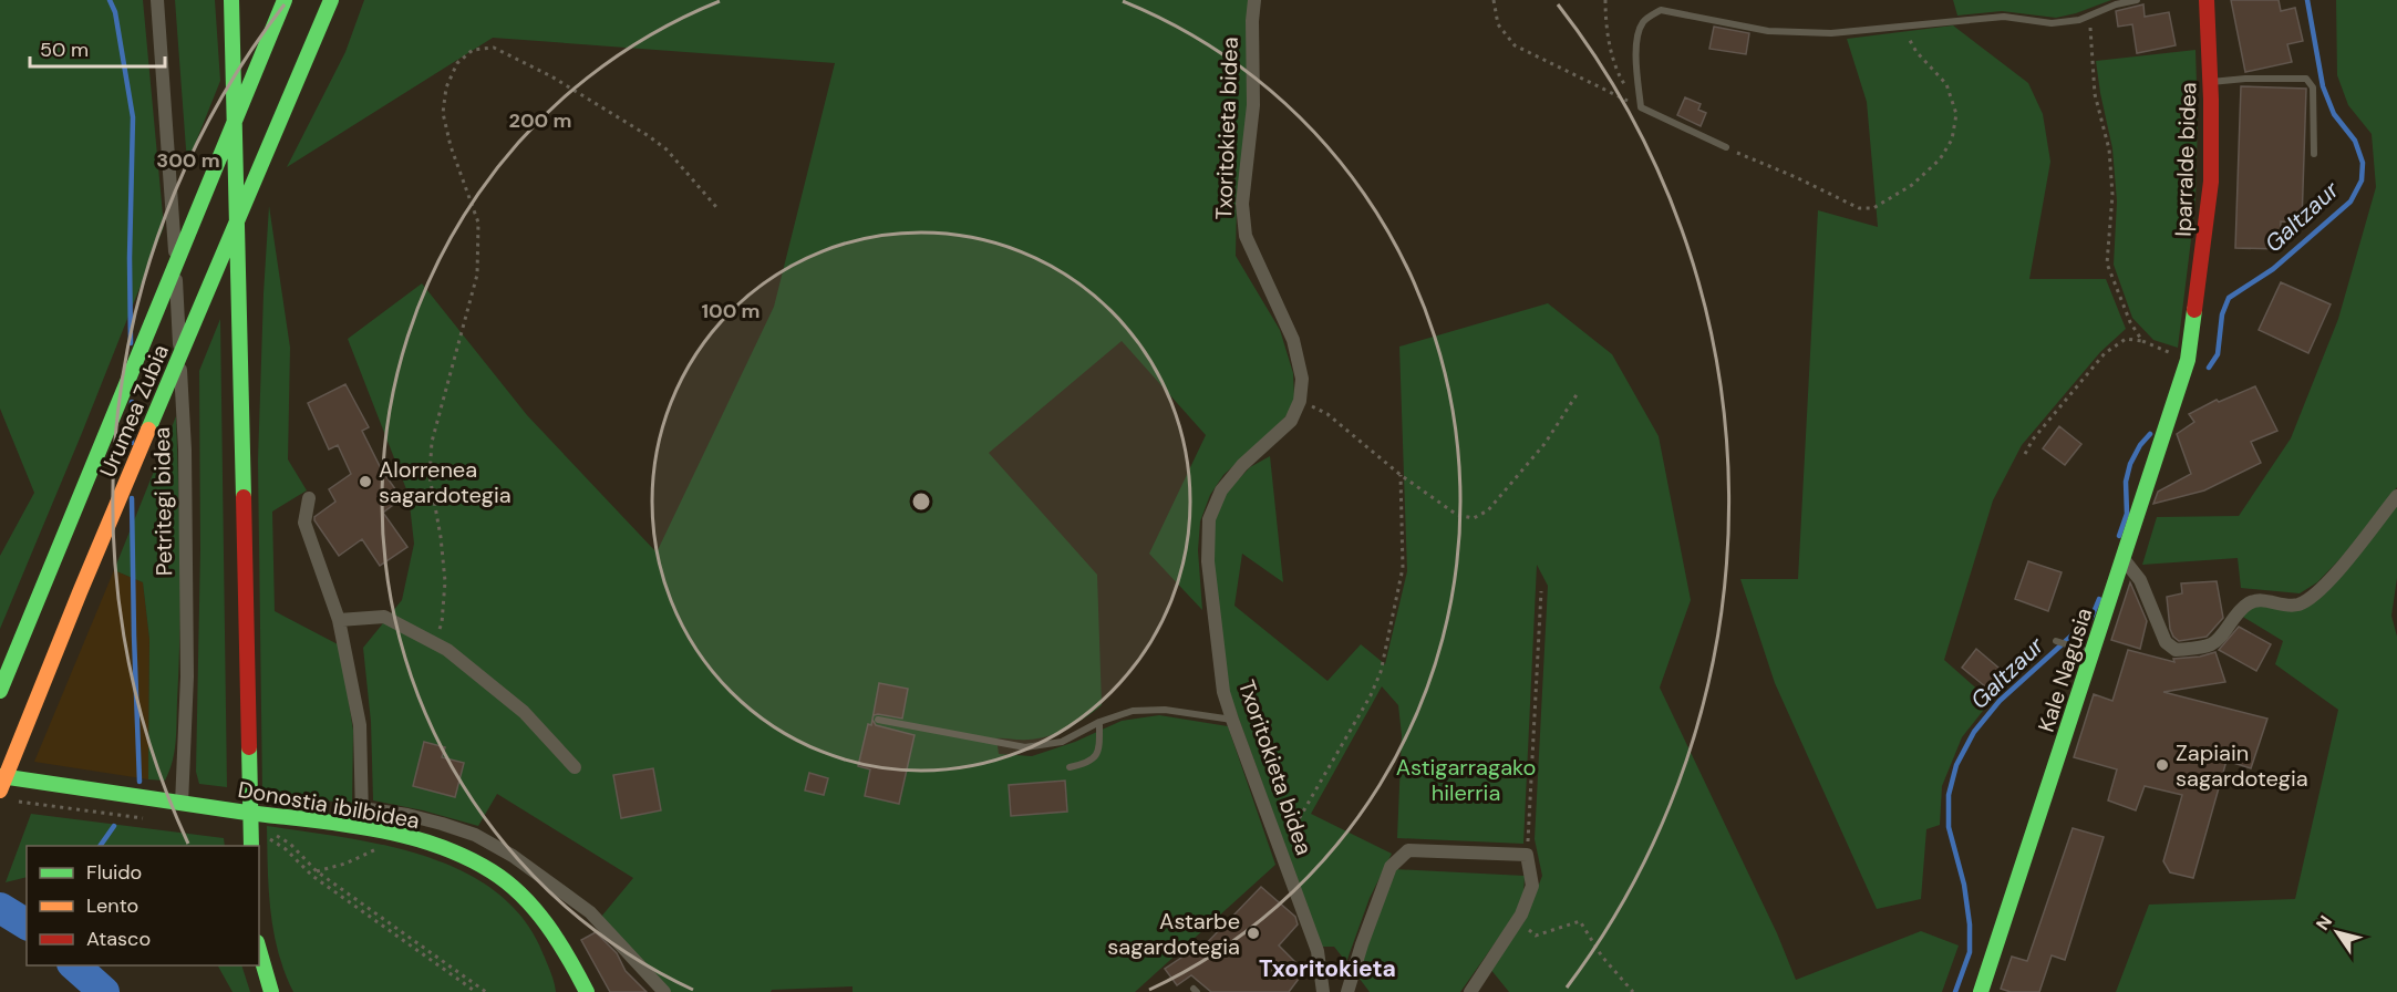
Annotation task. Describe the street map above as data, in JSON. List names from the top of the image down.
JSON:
{
  "streets": {
    "main road": [
      "Iparralde bidea",
      "Urumea Zubia",
      "Kale Nagusia",
      "Donostia ibilbidea"
    ],
    "street": ["Txoritokieta bidea", "Petritegi bidea"]
  },
  "crossings": [
    ["Iparralde bidea", "Kale Nagusia"],
    ["Petritegi bidea", "Donostia ibilbidea"]
  ],
  "districts": ["Txoritokieta"],
  "water": ["Galtzaur"],
  "parks": ["Astigarragako hilerria"],
  "places": ["Alorrenea sagardotegia", "Zapiain sagardotegia", "Astarbe sagardotegia"],
  "legend": ["Fluido", "Lento", "Atasco"],
  "scale_bar": "50 m",
  "north": "top left",
  "rings": ["200 m", "300 m", "100 m"]
}
